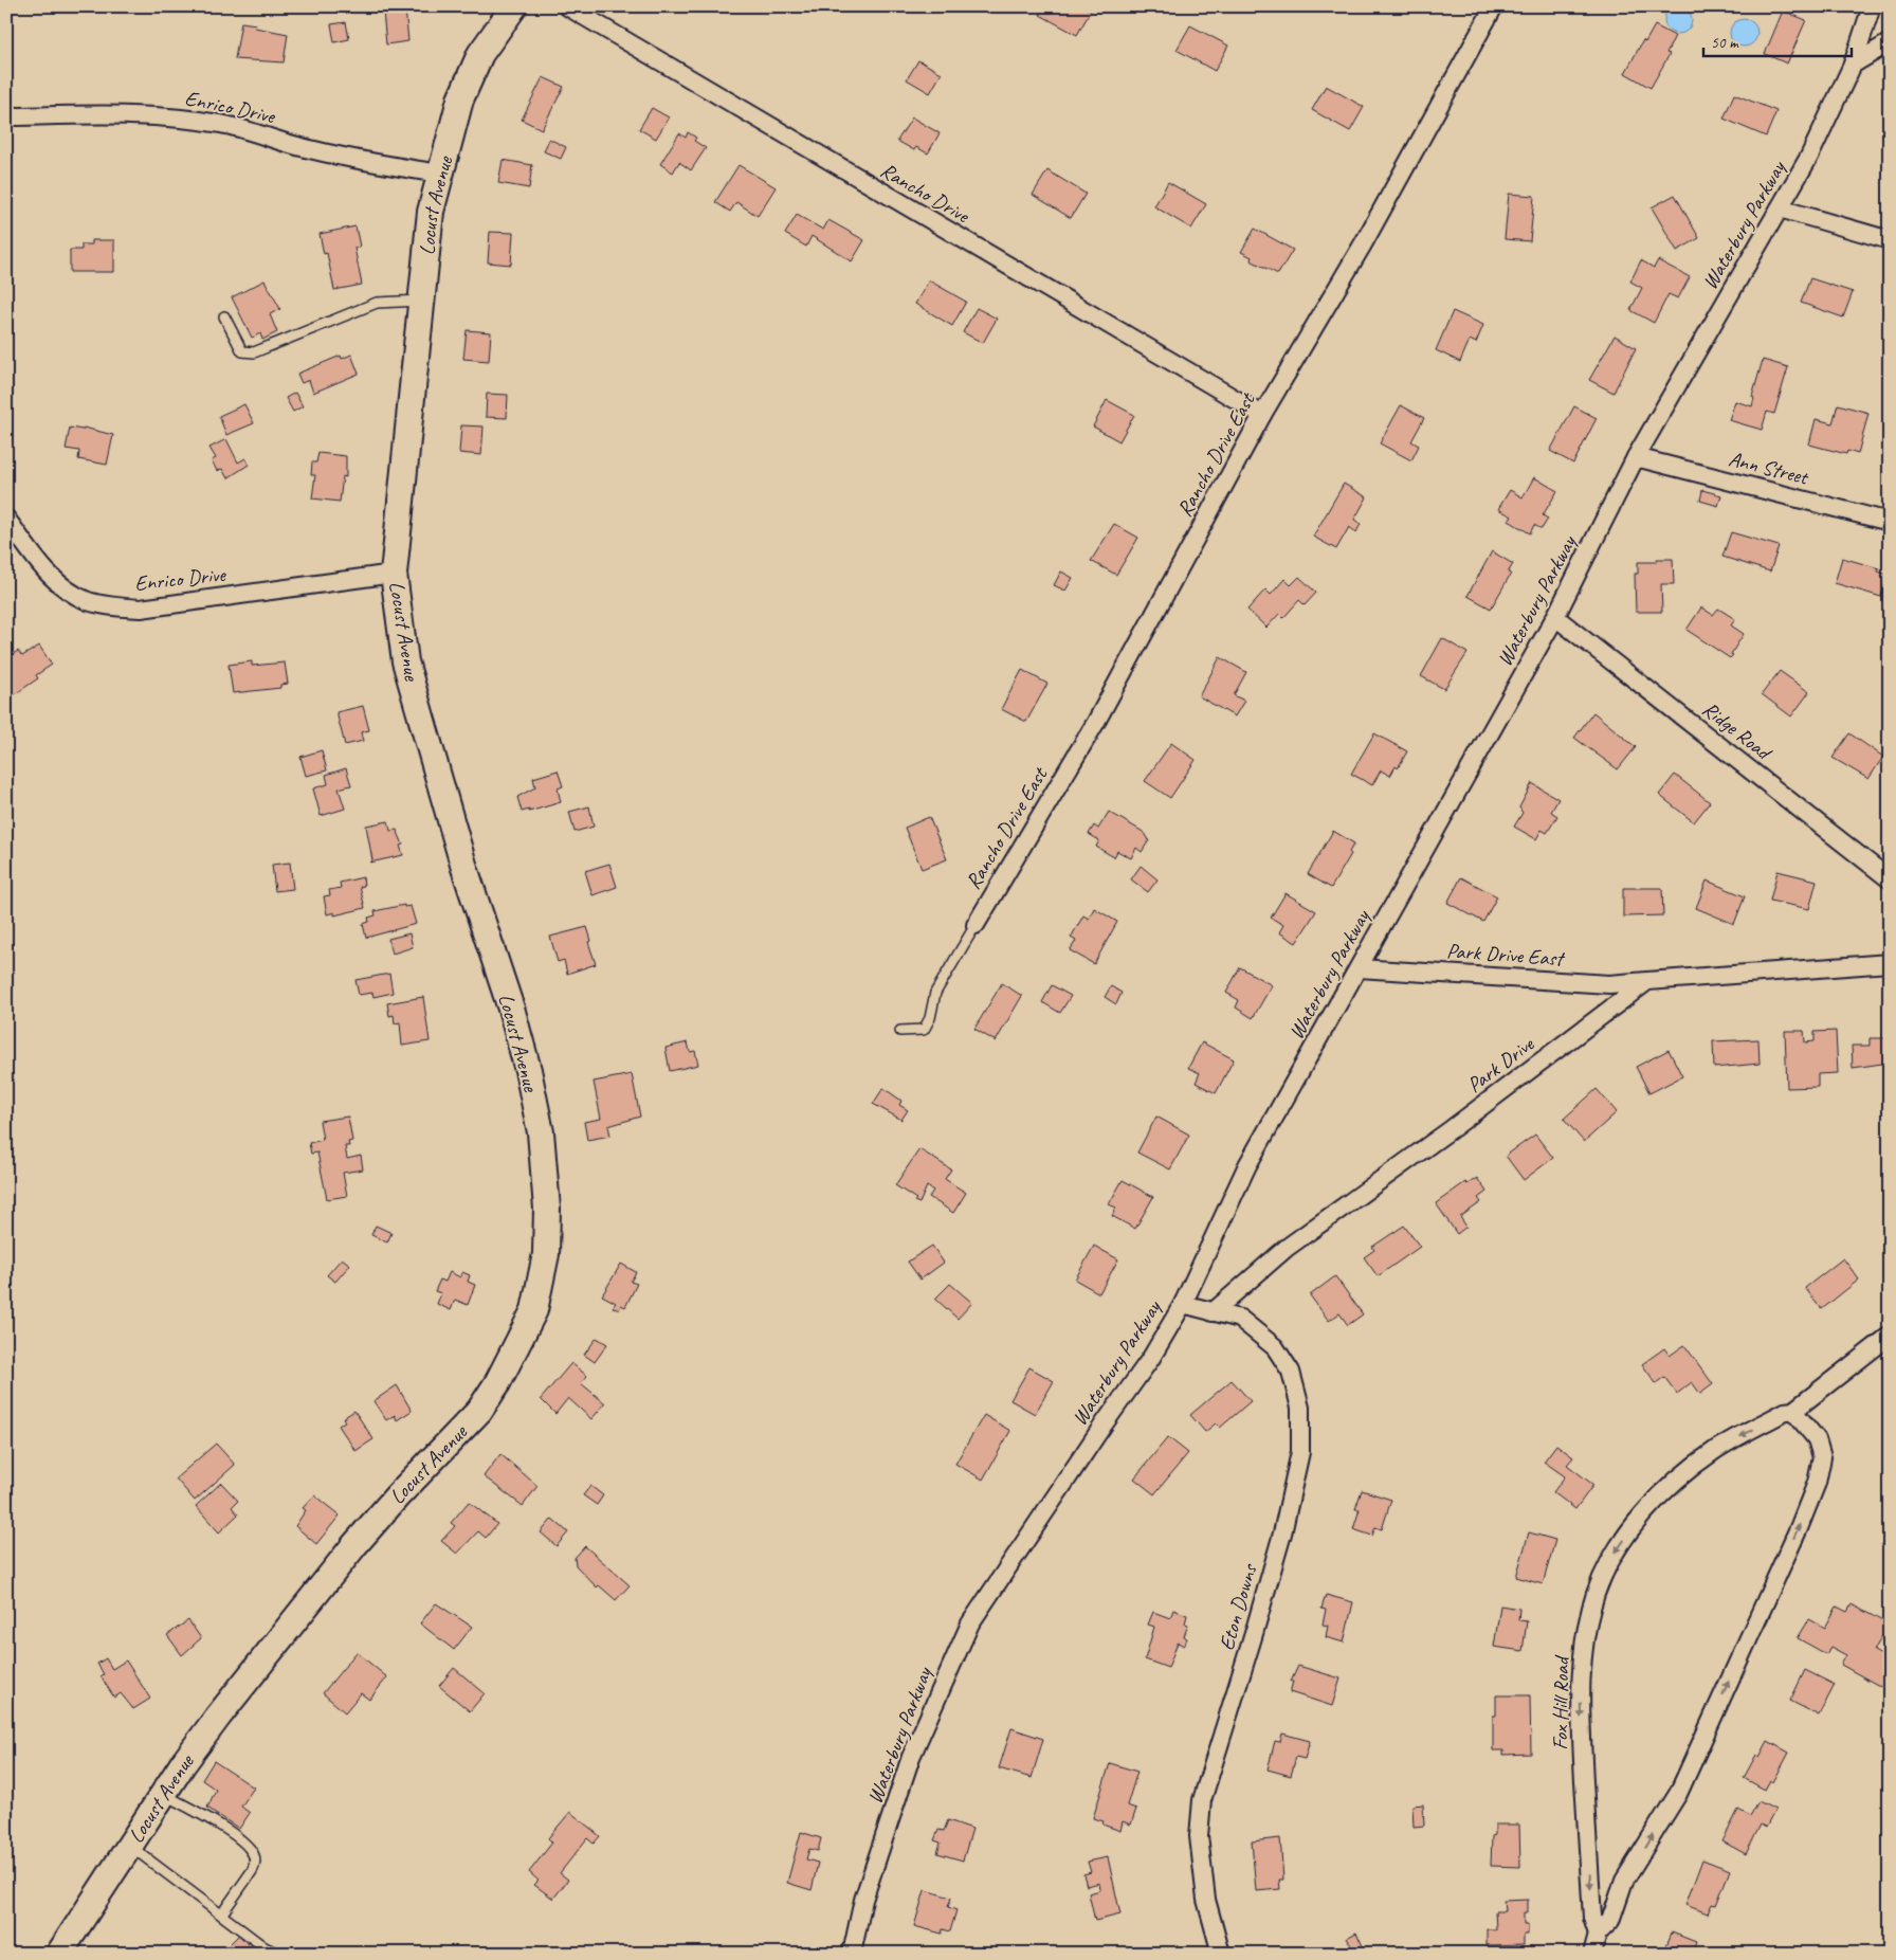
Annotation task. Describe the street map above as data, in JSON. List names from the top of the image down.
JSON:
{
  "streets": {
    "street": [
      "Enrico Drive",
      "Rancho Drive",
      "Locust Avenue",
      "Waterbury Parkway",
      "Rancho Drive East",
      "Ann Street",
      "Ridge Road",
      "Park Drive East",
      "Park Drive",
      "Eton Downs",
      "Fox Hill Road"
    ]
  },
  "crossings": [
    ["Enrico Drive", "Locust Avenue"],
    ["Rancho Drive", "Rancho Drive East"],
    ["Waterbury Parkway", "Ann Street"],
    ["Waterbury Parkway", "Ridge Road"],
    ["Waterbury Parkway", "Park Drive East"],
    ["Park Drive East", "Park Drive"],
    ["Park Drive", "Eton Downs"]
  ],
  "scale_bar": "50 m"
}
